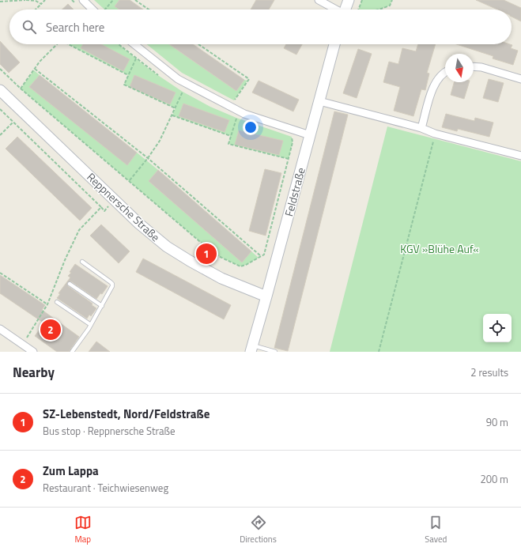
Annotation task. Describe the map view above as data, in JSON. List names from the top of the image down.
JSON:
{
  "streets": {
    "street": ["Feldstraße", "Reppnersche Straße"]
  },
  "crossings": [
    ["Feldstraße", "Reppnersche Straße"]
  ],
  "parks": ["KGV »Blühe Auf«"],
  "north": "bottom",
  "page": {
    "search": "Search here",
    "pins": ["1", "2"],
    "heading": ["Nearby", "2 results"],
    "list": [
      {
        "mark": "1",
        "name": "SZ-Lebenstedt, Nord/Feldstraße",
        "note": "Bus stop · Reppnersche Straße",
        "value": "90 m"
      },
      {
        "mark": "2",
        "name": "Zum Lappa",
        "note": "Restaurant · Teichwiesenweg",
        "value": "200 m"
      }
    ],
    "nav": ["Map", "Directions", "Saved"]
  }
}
